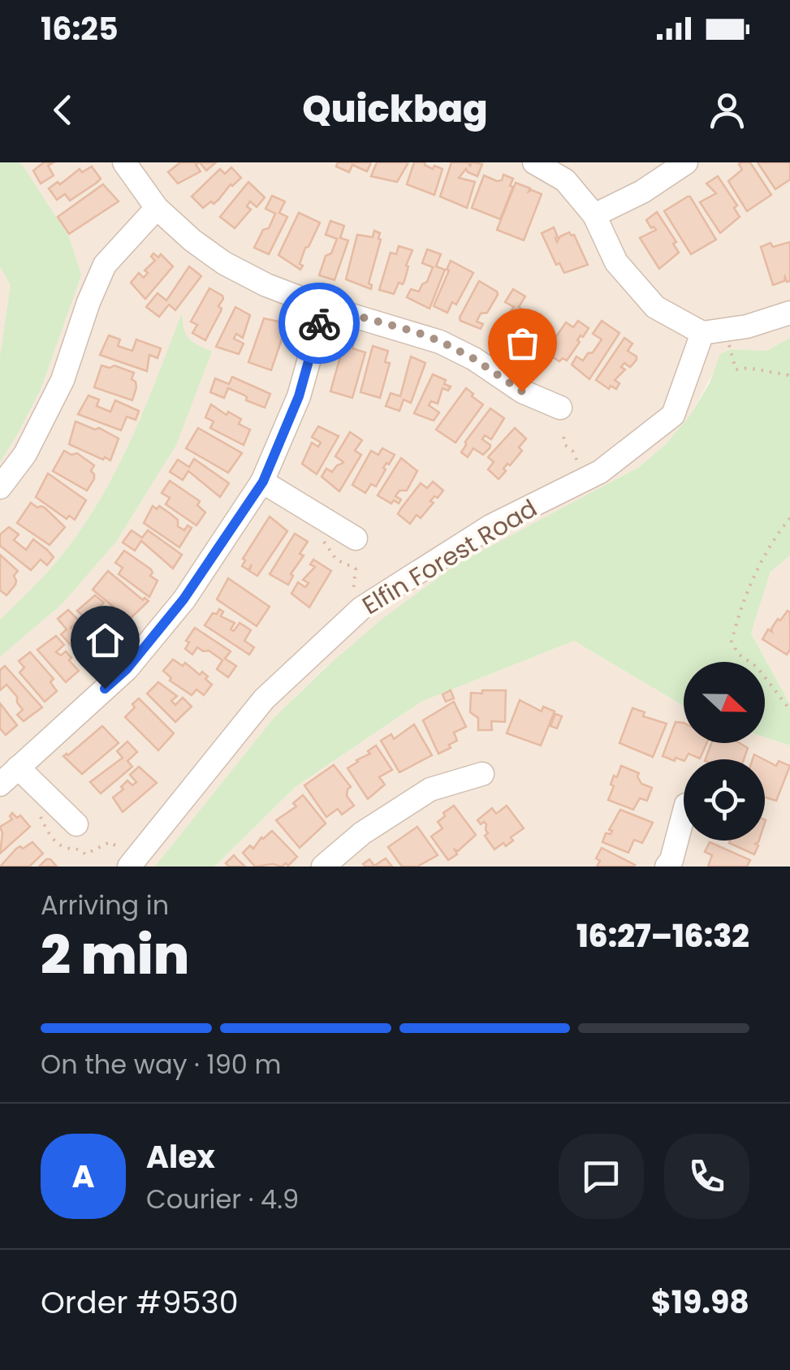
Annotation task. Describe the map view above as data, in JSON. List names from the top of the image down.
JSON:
{
  "streets": {
    "street": ["Elfin Forest Road"]
  },
  "north": "right",
  "page": {
    "status": "16:25",
    "header": "Quickbag",
    "heading": ["2 min", "Arriving in", "16:27–16:32"],
    "panel": [
      "Alex",
      "Courier · 4.9",
      "Order #9530",
      "$19.98"
    ],
    "bar": "On the way · 190 m",
    "round": "A"
  }
}
